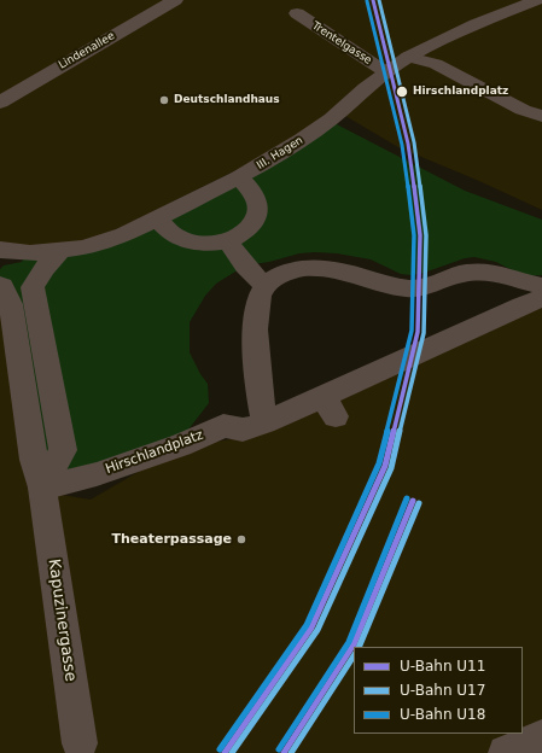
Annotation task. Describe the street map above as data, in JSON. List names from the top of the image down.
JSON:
{
  "streets": {
    "street": [
      "Trentelgasse",
      "Lindenallee",
      "III. Hagen",
      "Hirschlandplatz",
      "Kapuzinergasse"
    ]
  },
  "crossings": [
    ["Trentelgasse", "III. Hagen"],
    ["Hirschlandplatz", "Kapuzinergasse"]
  ],
  "places": ["Hirschlandplatz", "Deutschlandhaus", "Theaterpassage"],
  "lines": ["metro line U11", "metro line U17", "metro line U18"],
  "legend": ["U-Bahn U11", "U-Bahn U17", "U-Bahn U18"]
}
